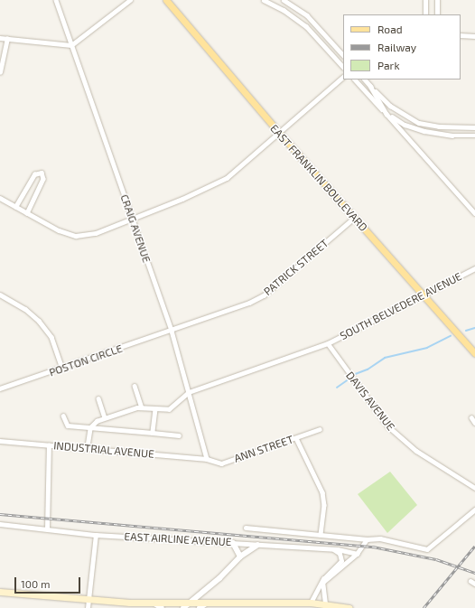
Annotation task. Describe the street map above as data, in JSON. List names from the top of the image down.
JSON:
{
  "streets": {
    "main road": ["EAST FRANKLIN BOULEVARD"],
    "street": [
      "CRAIG AVENUE",
      "PATRICK STREET",
      "SOUTH BELVEDERE AVENUE",
      "POSTON CIRCLE",
      "DAVIS AVENUE",
      "ANN STREET",
      "INDUSTRIAL AVENUE",
      "EAST AIRLINE AVENUE"
    ]
  },
  "crossings": [
    ["EAST FRANKLIN BOULEVARD", "PATRICK STREET"],
    ["EAST FRANKLIN BOULEVARD", "SOUTH BELVEDERE AVENUE"],
    ["CRAIG AVENUE", "PATRICK STREET"],
    ["CRAIG AVENUE", "SOUTH BELVEDERE AVENUE"],
    ["CRAIG AVENUE", "POSTON CIRCLE"],
    ["CRAIG AVENUE", "ANN STREET"],
    ["CRAIG AVENUE", "INDUSTRIAL AVENUE"],
    ["PATRICK STREET", "POSTON CIRCLE"],
    ["SOUTH BELVEDERE AVENUE", "DAVIS AVENUE"],
    ["ANN STREET", "INDUSTRIAL AVENUE"]
  ],
  "legend": ["Road", "Railway", "Park"],
  "scale_bar": "100 m"
}
